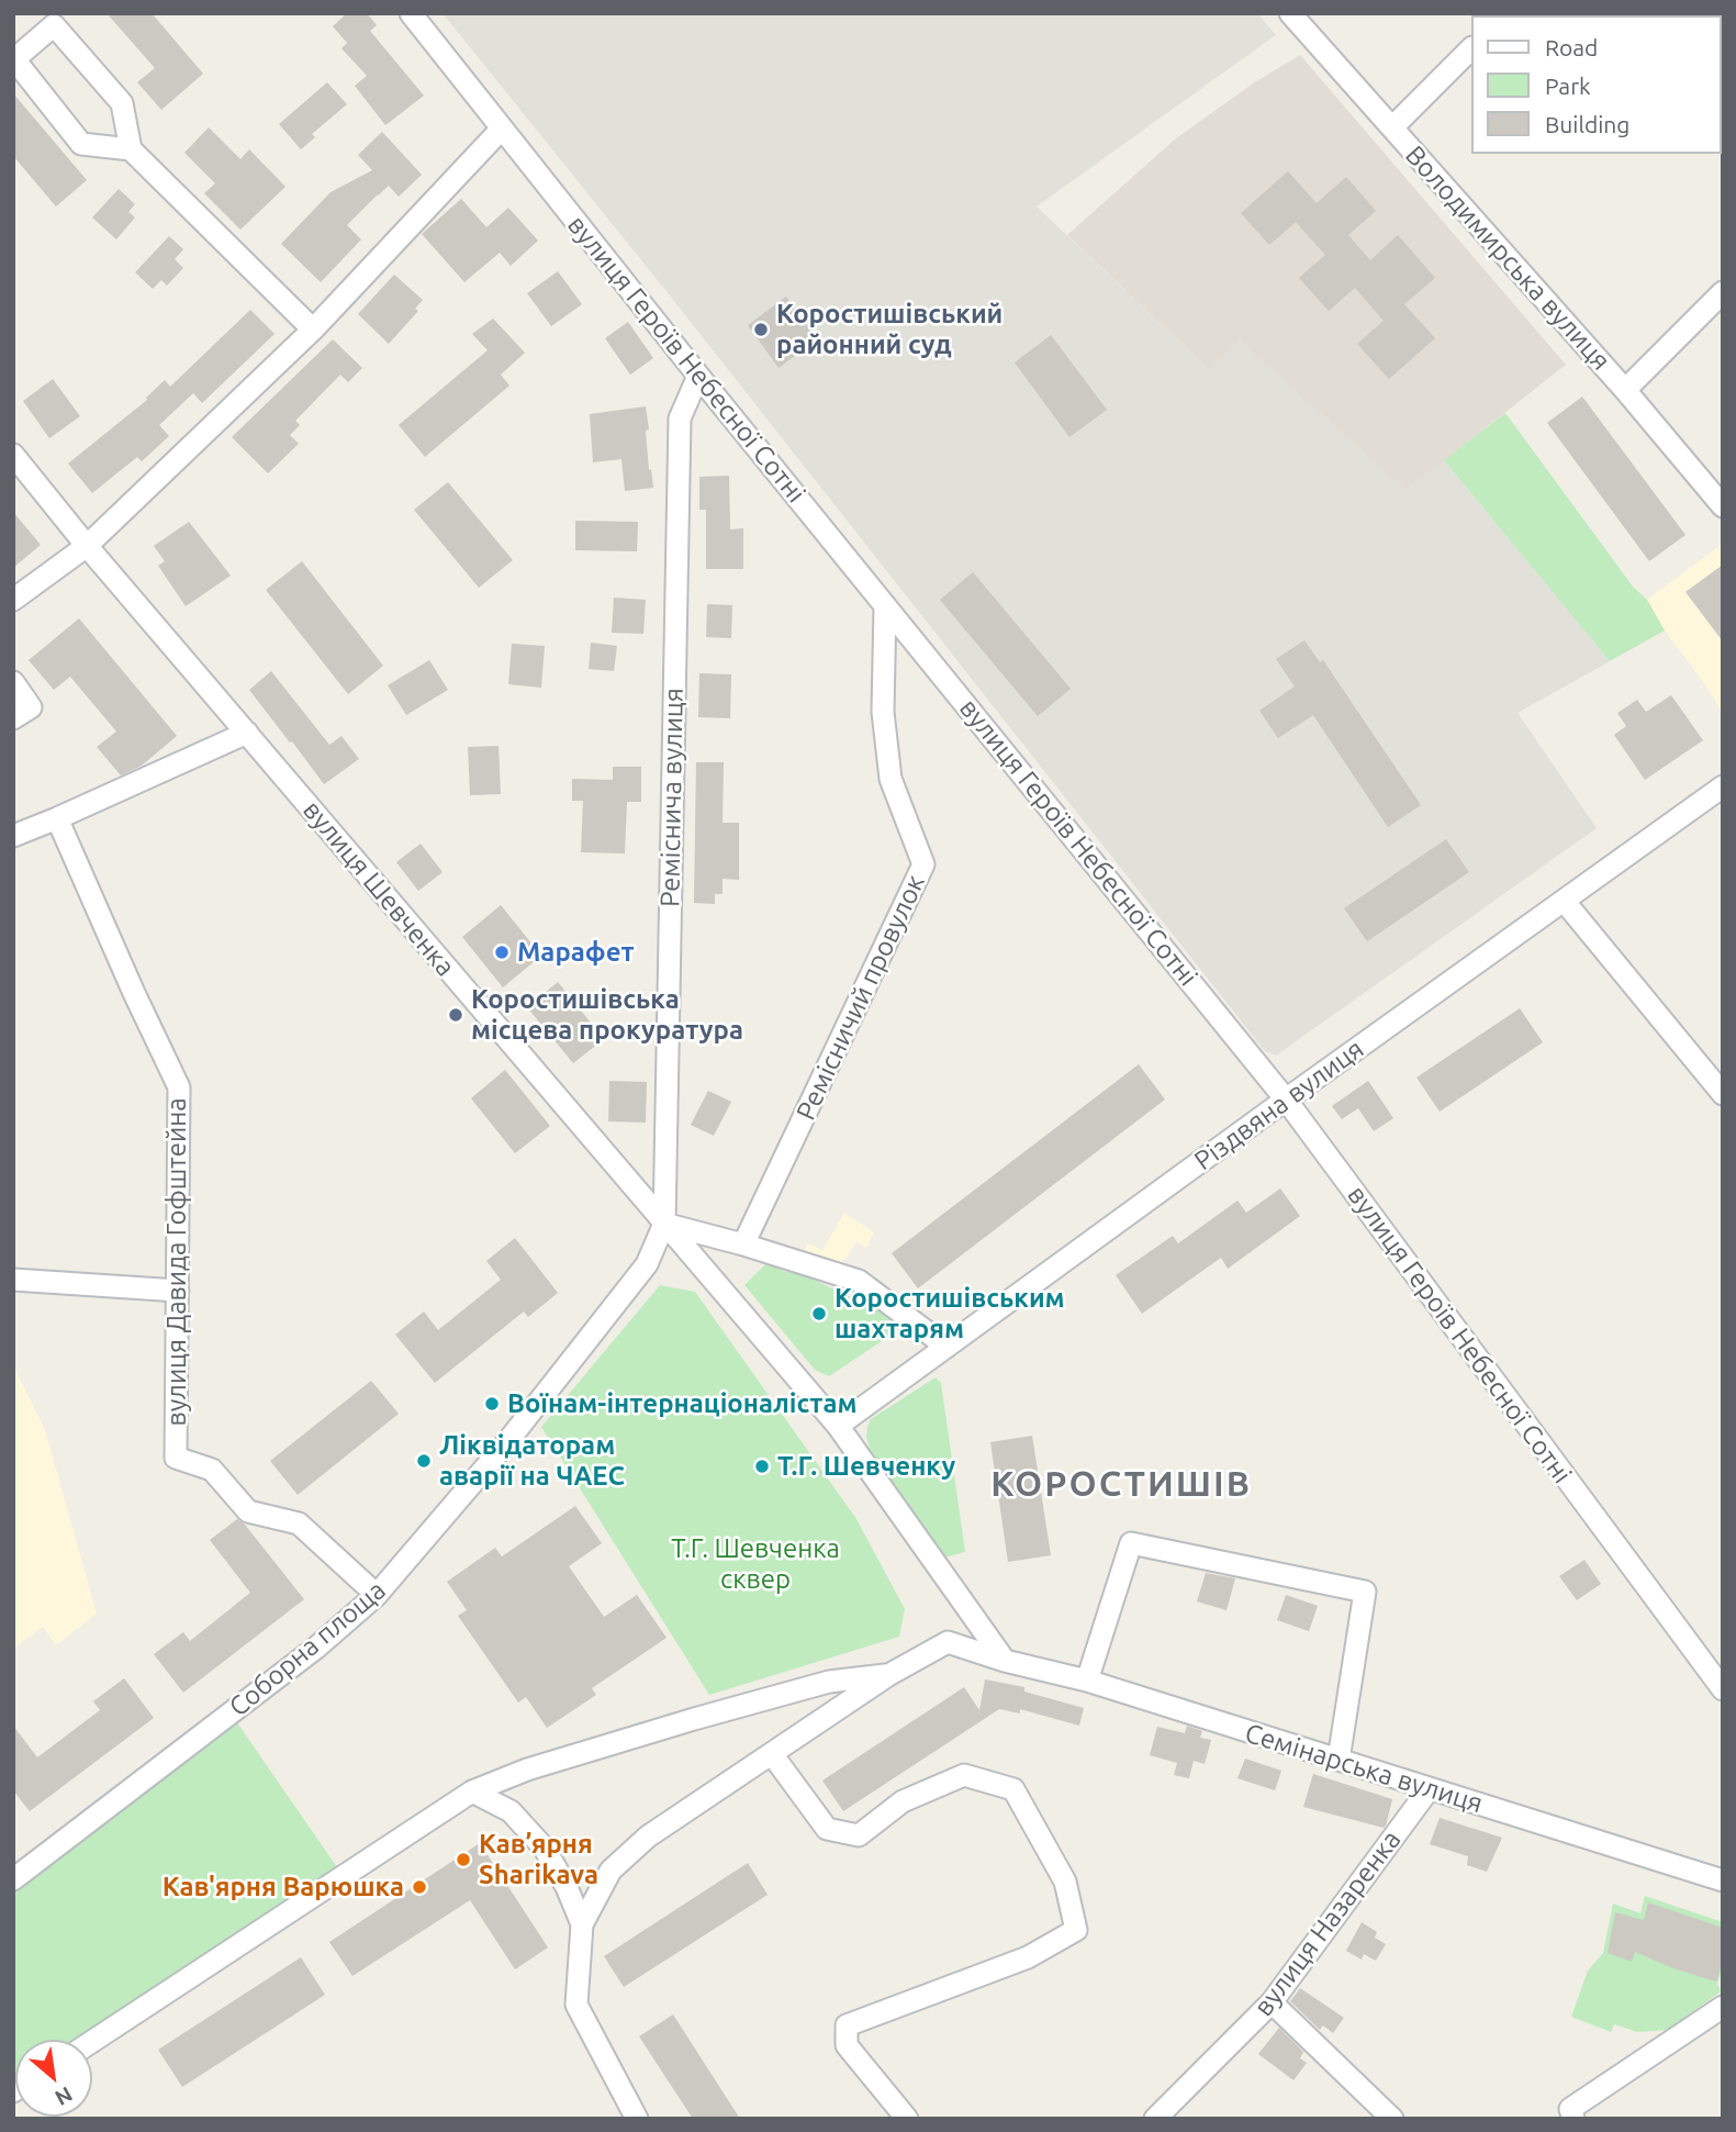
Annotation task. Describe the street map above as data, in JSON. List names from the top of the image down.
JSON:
{
  "streets": {
    "street": [
      "Володимирська вулиця",
      "вулиця Героїв Небесної Сотні",
      "Реміснича вулиця",
      "вулиця Шевченка",
      "Ремісничий провулок",
      "Різдвяна вулиця",
      "вулиця Давида Гофштейна",
      "Соборна площа",
      "Семінарська вулиця",
      "вулиця Назаренка"
    ]
  },
  "crossings": [
    ["вулиця Героїв Небесної Сотні", "Реміснича вулиця"],
    ["вулиця Героїв Небесної Сотні", "Ремісничий провулок"],
    ["вулиця Героїв Небесної Сотні", "Різдвяна вулиця"],
    ["Реміснича вулиця", "вулиця Шевченка"],
    ["Реміснича вулиця", "Соборна площа"],
    ["вулиця Шевченка", "Різдвяна вулиця"],
    ["вулиця Шевченка", "Соборна площа"],
    ["вулиця Шевченка", "Семінарська вулиця"],
    ["вулиця Давида Гофштейна", "Соборна площа"],
    ["Семінарська вулиця", "вулиця Назаренка"]
  ],
  "districts": ["КОРОСТИШІВ"],
  "parks": ["Т.Г. Шевченка сквер"],
  "places": [
    "Коростишівський районний суд",
    "Марафет",
    "Коростишівська місцева прокуратура",
    "Коростишівським шахтарям",
    "Воїнам-інтернаціоналістам",
    "Ліквідаторам аварії на ЧАЕС",
    "Т.Г. Шевченку",
    "Кав’ярня Sharikava",
    "Кав'ярня Варюшка"
  ],
  "legend": ["Road", "Park", "Building"],
  "north": "bottom right"
}
